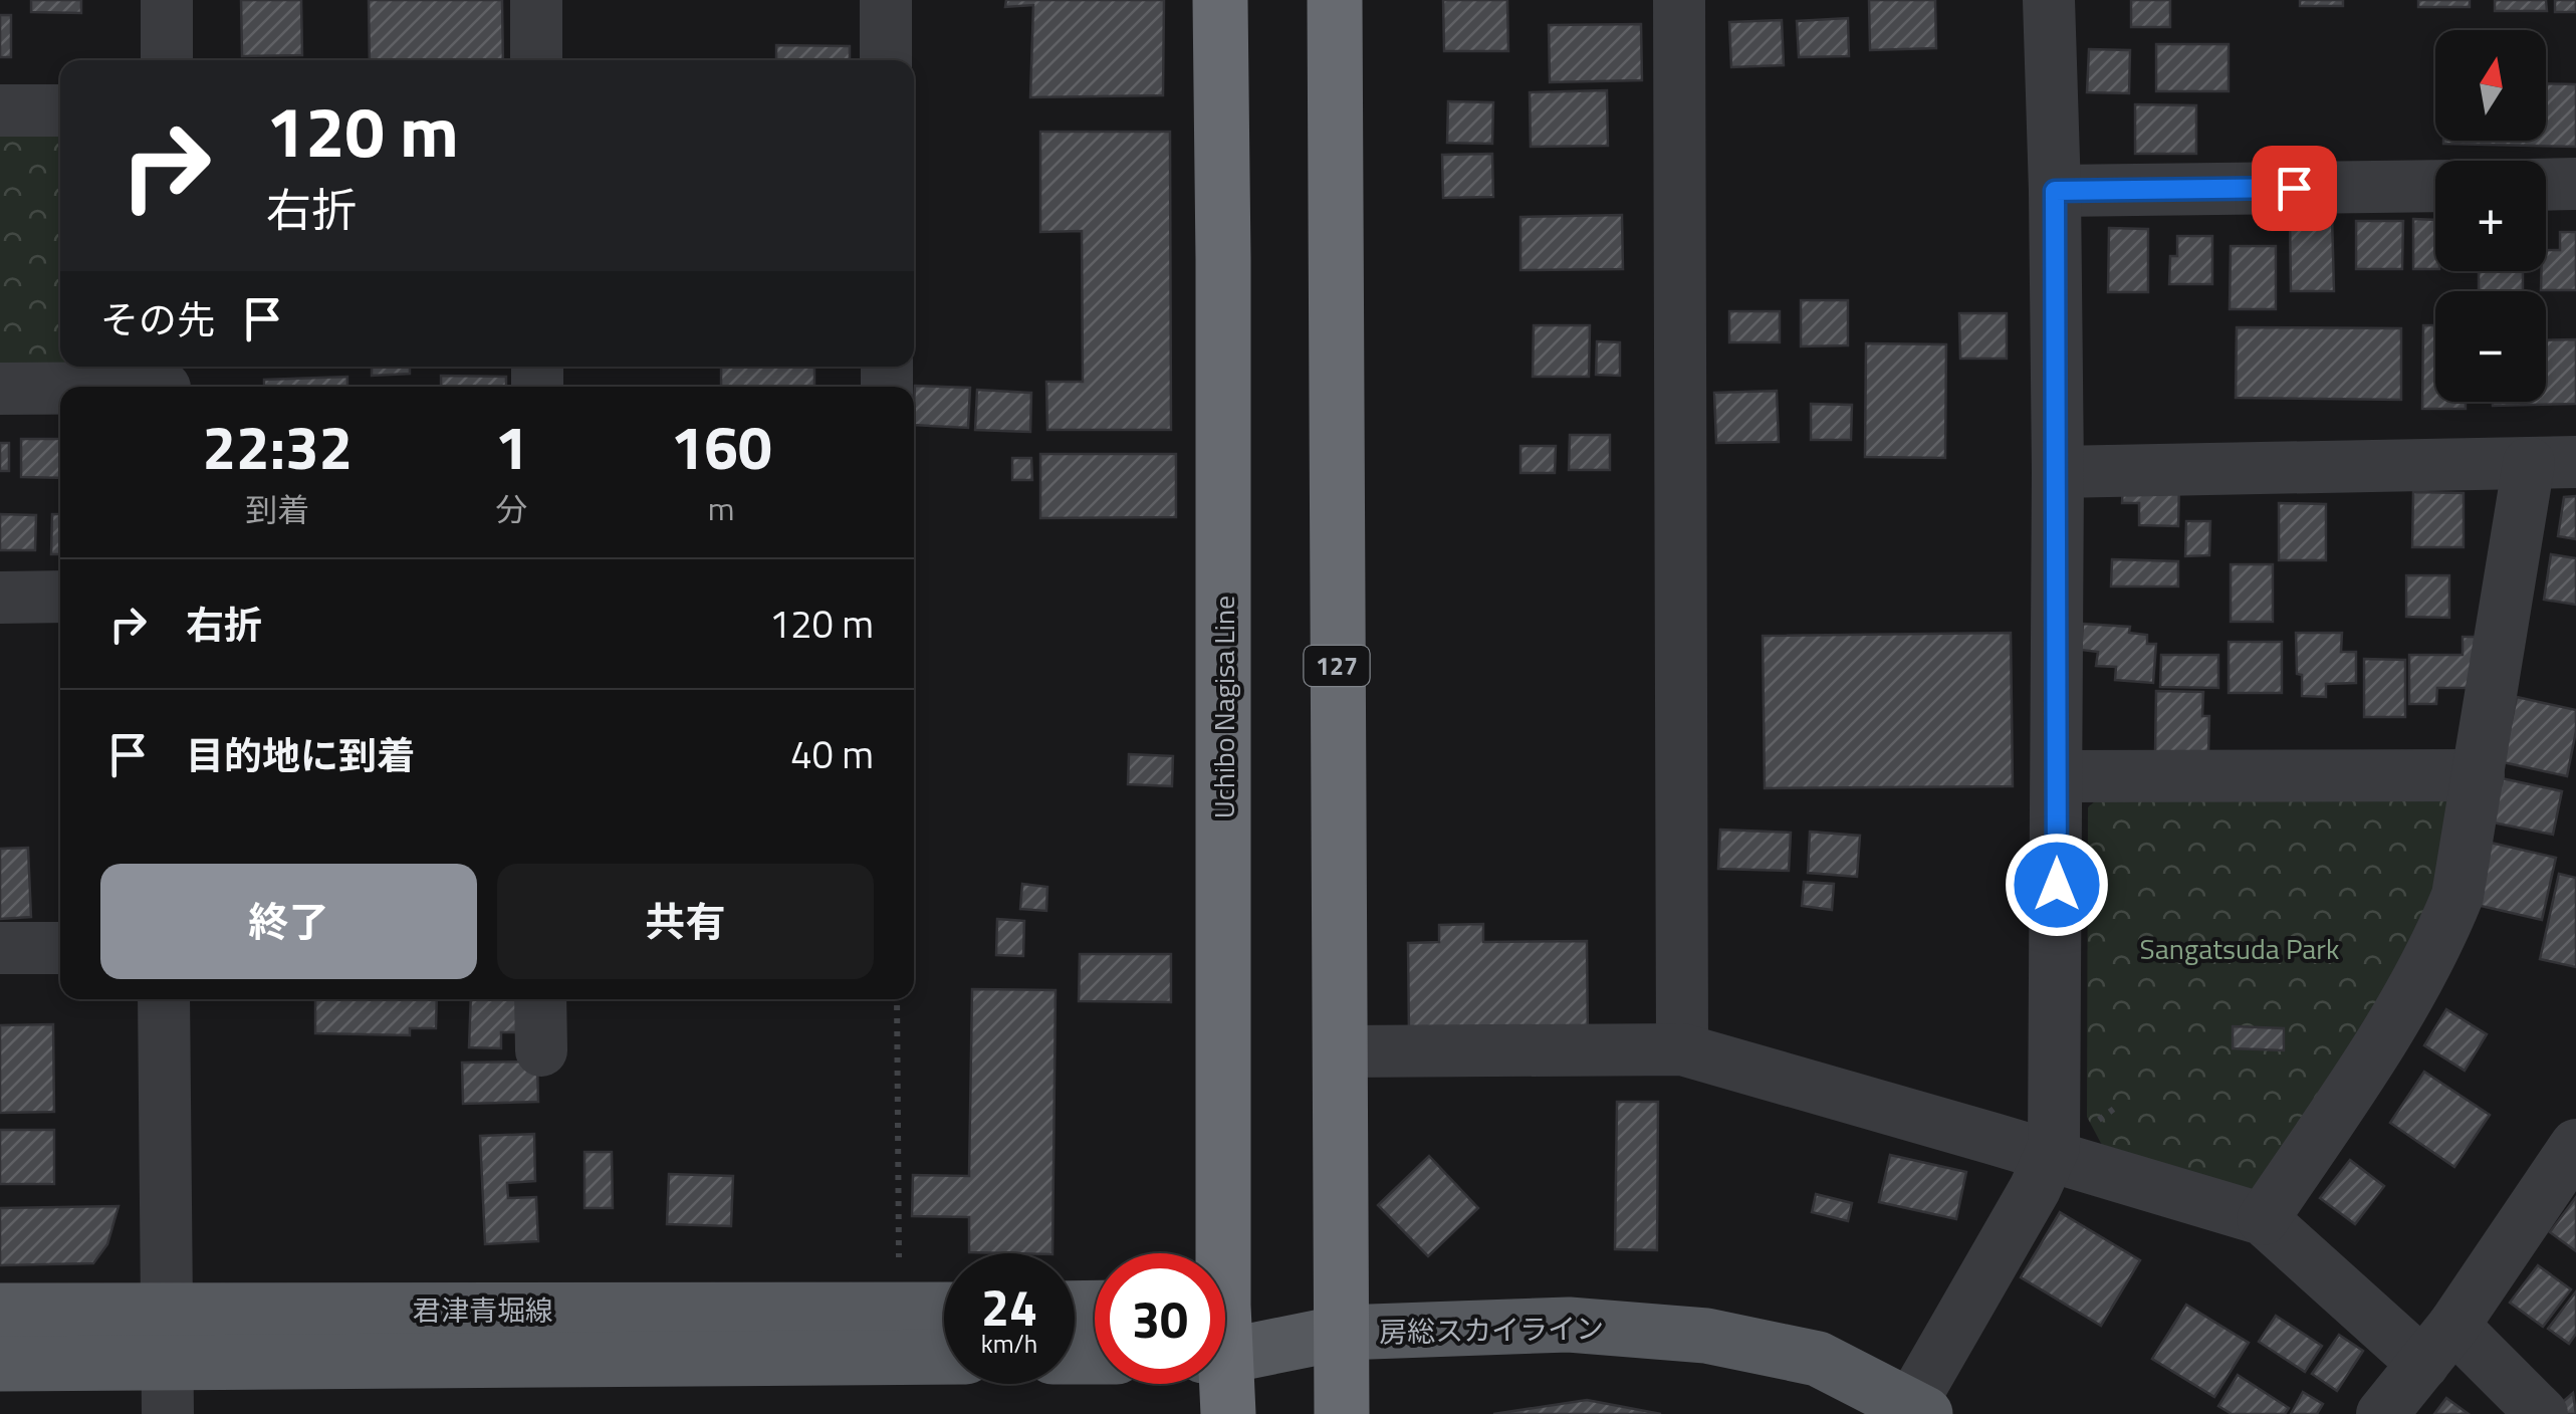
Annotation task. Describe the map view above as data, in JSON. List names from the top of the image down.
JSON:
{
  "streets": {
    "highway": ["127", "Uchibo Nagisa Line"],
    "main road": ["君津青堀線", "房総スカイライン"]
  },
  "crossings": [
    ["127", "房総スカイライン"]
  ],
  "parks": ["Sangatsuda Park"],
  "north": "top",
  "page": {
    "map_buttons": ["+", "−"],
    "turn": ["120 m", "右折"],
    "then": "その先",
    "eta": [
      "22:32",
      "到着",
      "1",
      "分",
      "160",
      "m"
    ],
    "list": [
      {
        "name": "右折",
        "value": "120 m"
      },
      {
        "name": "目的地に到着",
        "value": "40 m"
      }
    ],
    "buttons": ["終了", "共有"],
    "speed": "24 km/h",
    "limit": "30"
  }
}
